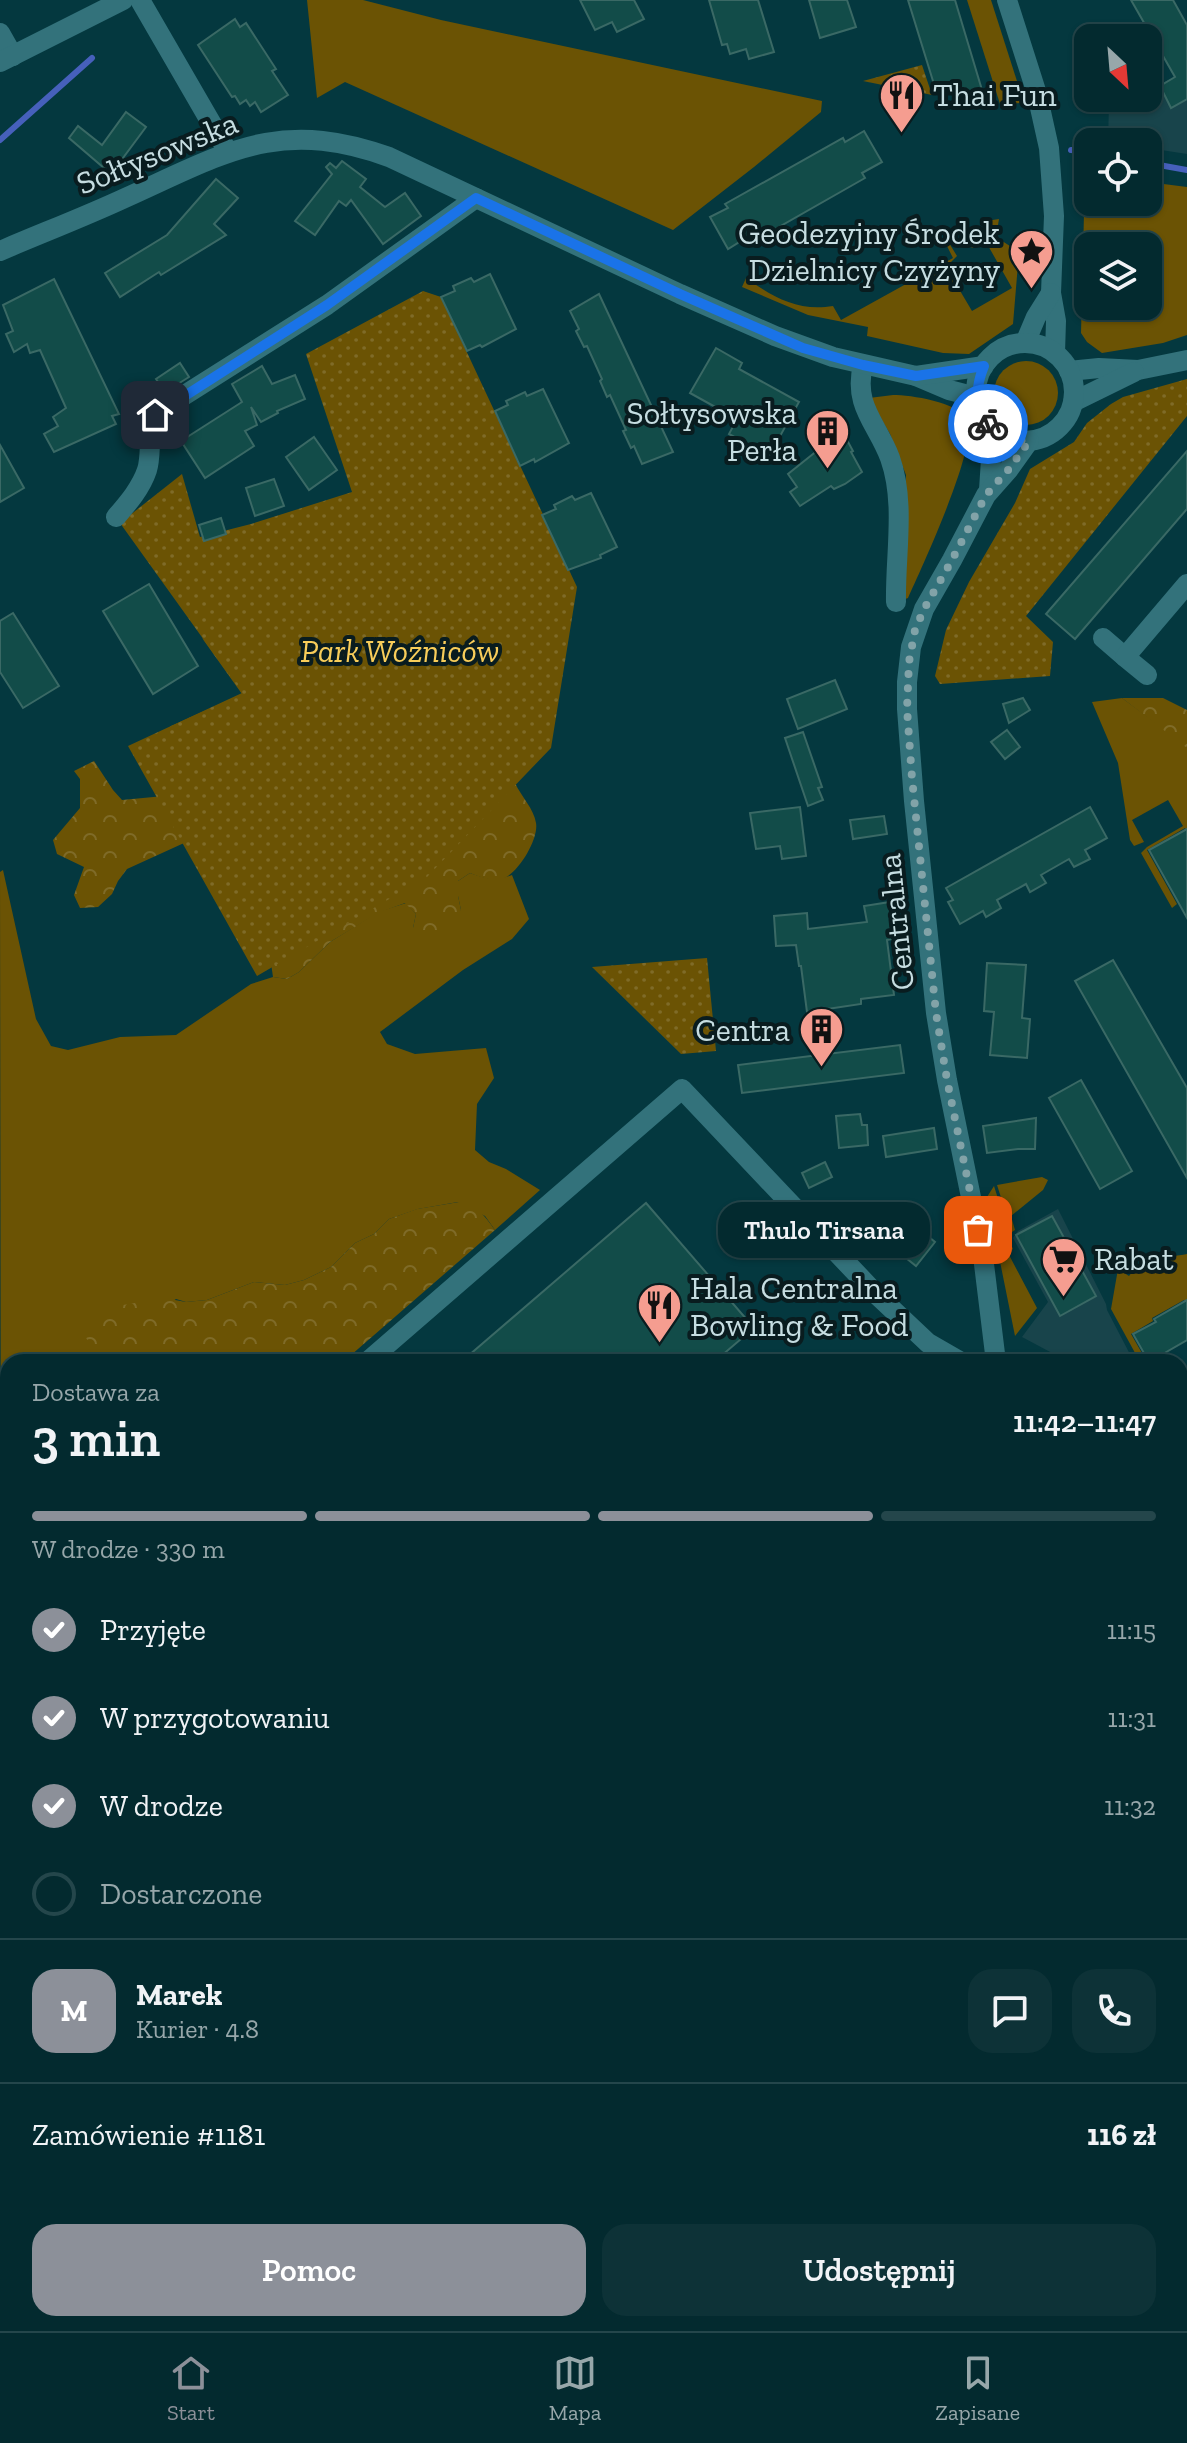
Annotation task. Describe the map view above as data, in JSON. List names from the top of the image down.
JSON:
{
  "streets": {
    "street": ["Sołtysowska", "Centralna"]
  },
  "crossings": [
    ["Sołtysowska", "Centralna"]
  ],
  "parks": ["Park Woźniców"],
  "places": {
    "restaurant": ["Thai Fun", "Hala Centralna Bowling & Food"],
    "place": ["Geodezyjny Środek Dzielnicy Czyżyny"],
    "building": ["Sołtysowska Perła", "Centra"],
    "other": ["Thulo Tirsana"],
    "supermarket": ["Rabat"]
  },
  "north": "bottom right",
  "page": {
    "bubble": "Thulo Tirsana",
    "heading": ["3 min", "Dostawa za", "11:42–11:47"],
    "panel": [
      "Marek",
      "Kurier · 4.8",
      "Zamówienie #1181",
      "116 zł"
    ],
    "bar": "W drodze · 330 m",
    "list": [
      ["Przyjęte", "11:15"],
      ["W przygotowaniu", "11:31"],
      ["W drodze", "11:32"],
      "Dostarczone"
    ],
    "round": "M",
    "buttons": ["Pomoc", "Udostępnij"],
    "tabs": ["Start", "Mapa", "Zapisane"]
  }
}
